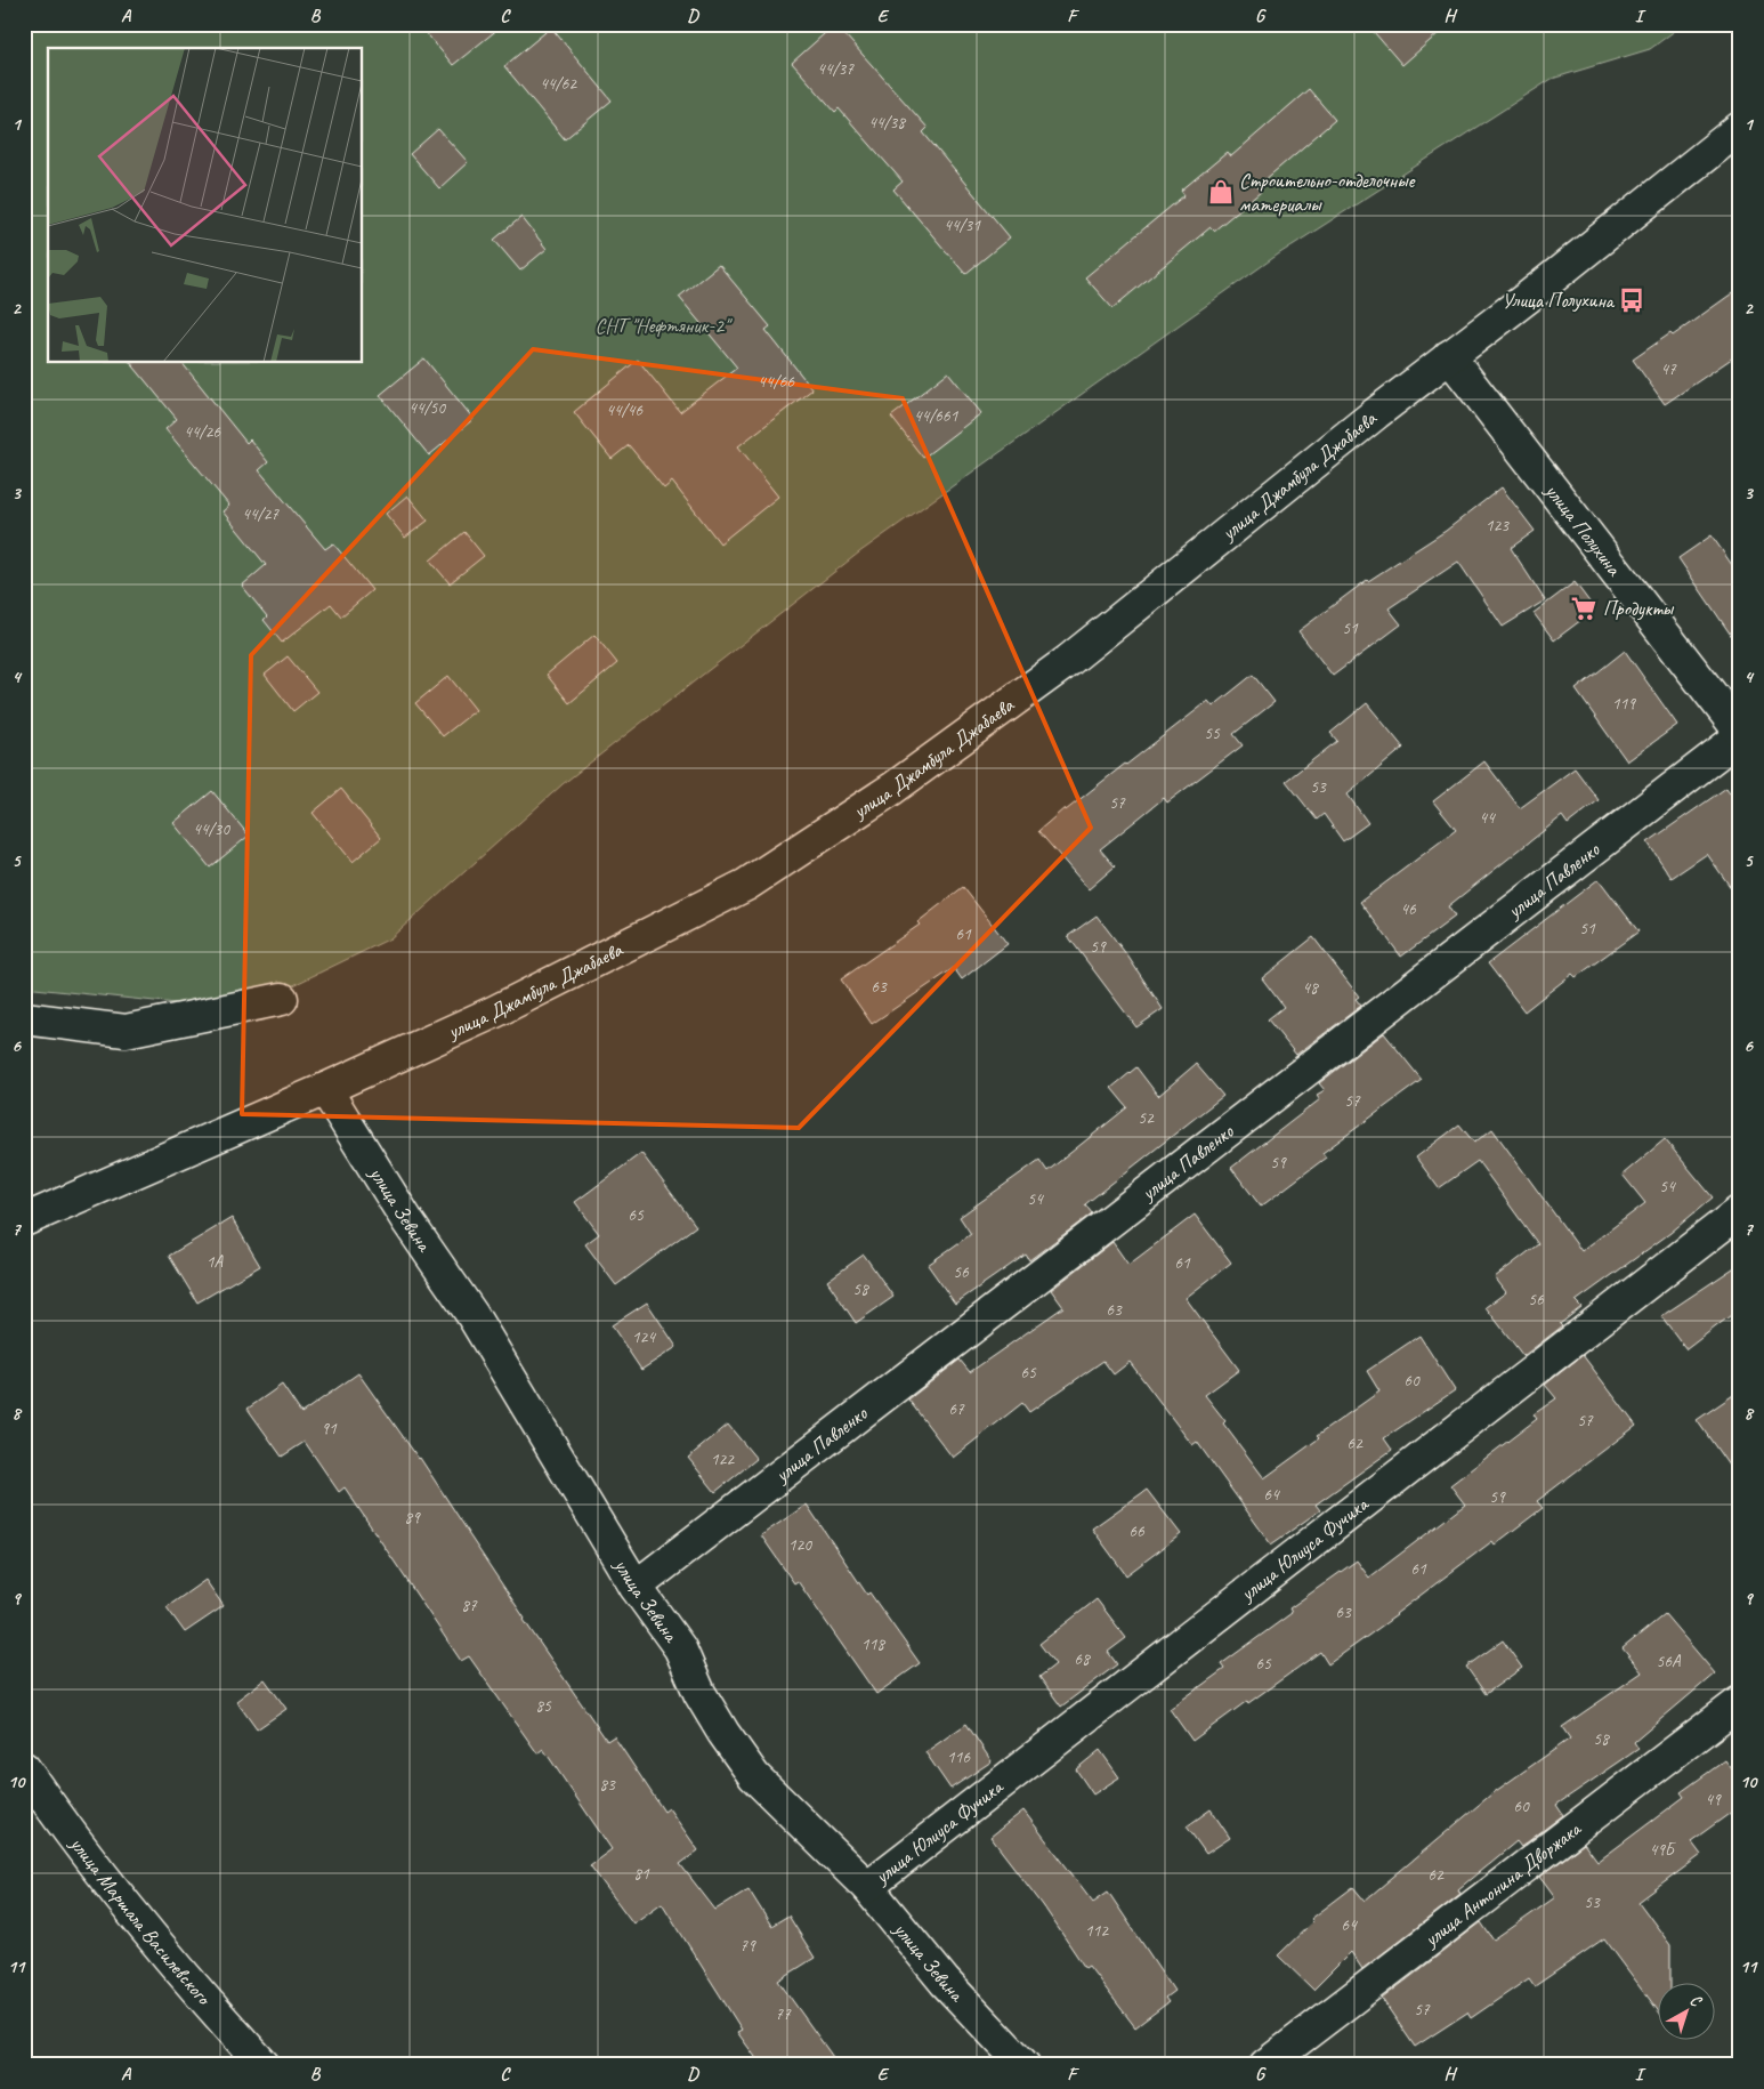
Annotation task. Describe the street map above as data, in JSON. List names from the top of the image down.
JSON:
{
  "streets": {
    "street": [
      "улица Джамбула Джабаева",
      "улица Полухина",
      "улица Павленко",
      "улица Зевина",
      "улица Юлиуса Фучика",
      "улица Антонина Дворжака",
      "улица Маршала Василевского"
    ]
  },
  "crossings": [
    ["улица Джамбула Джабаева", "улица Полухина"],
    ["улица Джамбула Джабаева", "улица Зевина"],
    ["улица Павленко", "улица Зевина"],
    ["улица Зевина", "улица Юлиуса Фучика"]
  ],
  "parks": ["СНТ \"Нефтяник-2\""],
  "places": {
    "shop": ["Строительно-отделочные материалы"],
    "bus stop": ["Улица Полухина"],
    "supermarket": ["Продукты"]
  },
  "house_numbers": [
    "44/37",
    "44/62",
    "44/38",
    "44/31",
    "47",
    "44/66",
    "44/50",
    "44/46",
    "44/661",
    "44/26",
    "44/27",
    "123",
    "51",
    "119",
    "55",
    "53",
    "57",
    "44",
    "44/30",
    "46",
    "51",
    "61",
    "59",
    "63",
    "48",
    "57",
    "52",
    "59",
    "54",
    "54",
    "65",
    "1А",
    "61",
    "56",
    "58",
    "56",
    "63",
    "124",
    "65",
    "60",
    "67",
    "57",
    "91",
    "62",
    "122",
    "64",
    "59",
    "89",
    "66",
    "120",
    "61",
    "87",
    "63",
    "118",
    "68",
    "56А",
    "65",
    "85",
    "58",
    "116",
    "83",
    "49",
    "60",
    "49Б",
    "81",
    "62",
    "53",
    "64",
    "112",
    "79",
    "57",
    "77"
  ],
  "north": "top right",
  "grid": {
    "columns": [
      "A",
      "B",
      "C",
      "D",
      "E",
      "F",
      "G",
      "H",
      "I"
    ],
    "rows": [
      "1",
      "2",
      "3",
      "4",
      "5",
      "6",
      "7",
      "8",
      "9",
      "10",
      "11"
    ]
  }
}
